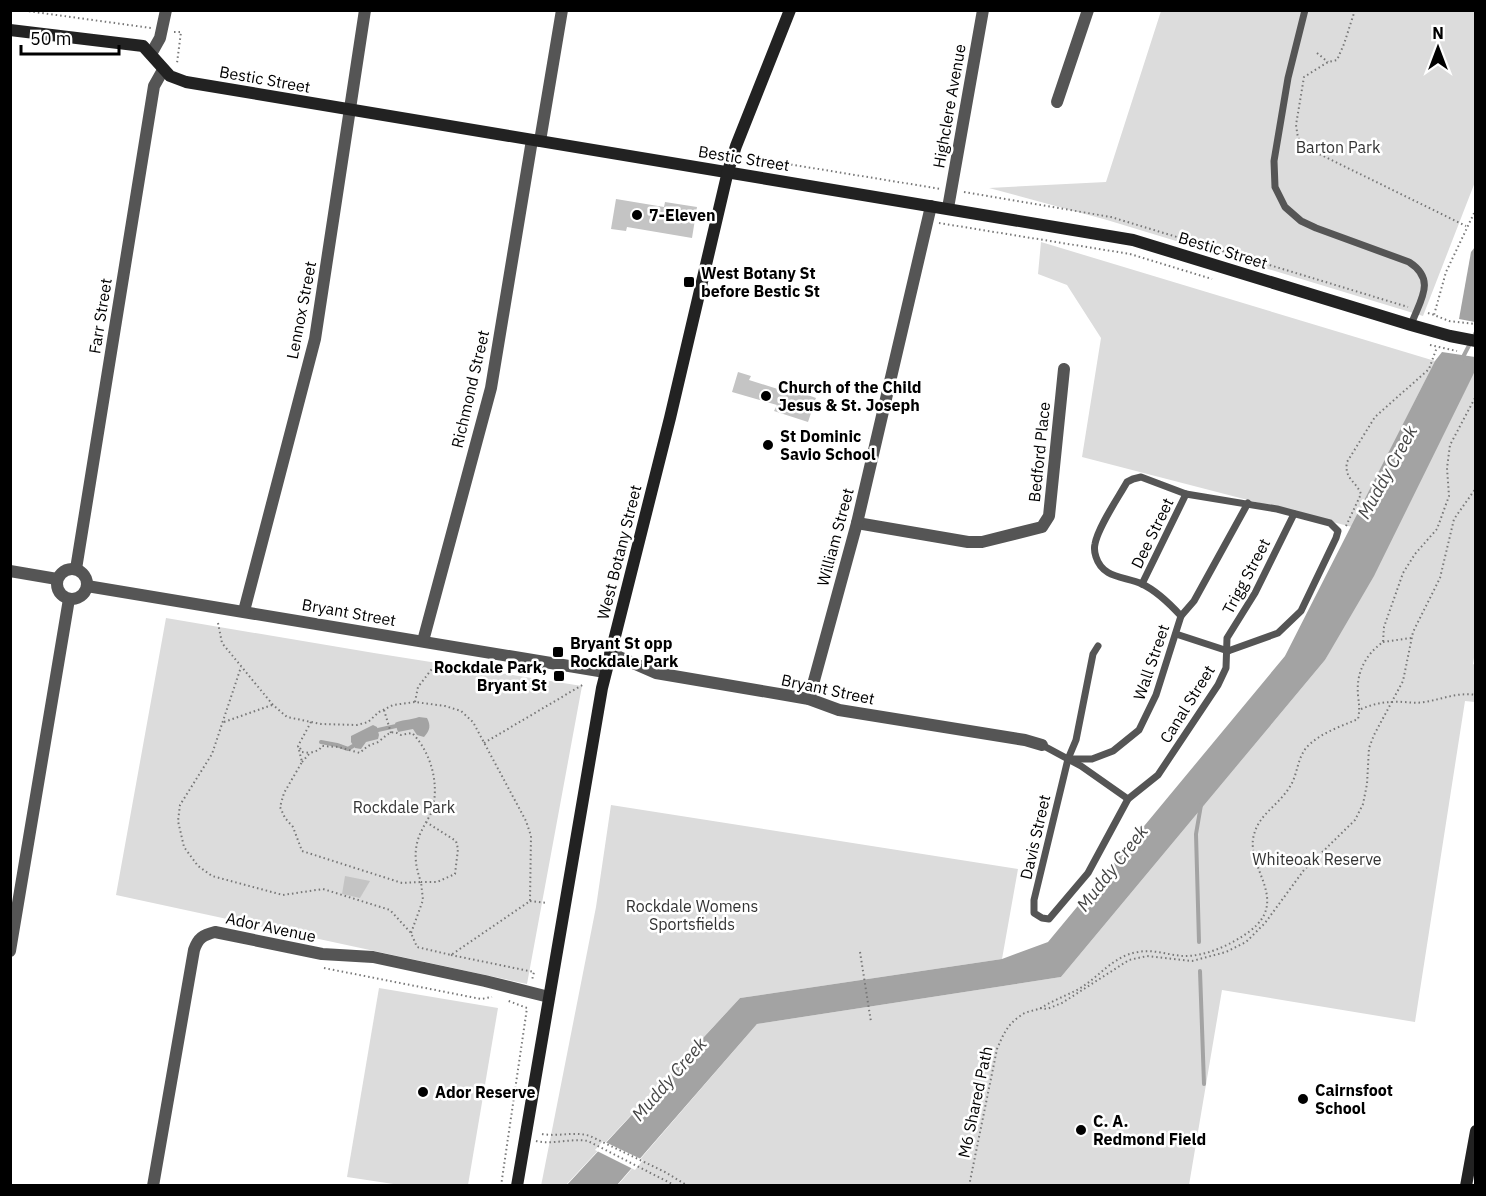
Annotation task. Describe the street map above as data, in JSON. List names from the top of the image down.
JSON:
{
  "streets": {
    "main road": ["Bestic Street", "West Botany Street"],
    "street": [
      "Highclere Avenue",
      "Lennox Street",
      "Farr Street",
      "Richmond Street",
      "Bedford Place",
      "William Street",
      "Bryant Street",
      "Ador Avenue"
    ],
    "lane": [
      "Dee Street",
      "Trigg Street",
      "Wall Street",
      "Canal Street",
      "Davis Street"
    ],
    "path": ["M6 Shared Path"]
  },
  "crossings": [
    ["Bestic Street", "Highclere Avenue"],
    ["Bestic Street", "Lennox Street"],
    ["Bestic Street", "Farr Street"],
    ["Bestic Street", "Richmond Street"],
    ["Bestic Street", "William Street"],
    ["Bestic Street", "West Botany Street"],
    ["Lennox Street", "Bryant Street"],
    ["Farr Street", "Bryant Street"],
    ["Richmond Street", "Bryant Street"],
    ["Bedford Place", "William Street"],
    ["Dee Street", "Canal Street"],
    ["William Street", "Bryant Street"],
    ["West Botany Street", "Bryant Street"],
    ["West Botany Street", "Ador Avenue"],
    ["Trigg Street", "Canal Street"],
    ["Wall Street", "Canal Street"],
    ["Wall Street", "Davis Street"],
    ["Canal Street", "Davis Street"]
  ],
  "water": ["Muddy Creek"],
  "parks": [
    "Barton Park",
    "Rockdale Park",
    "Whiteoak Reserve",
    "Rockdale Womens Sportsfields"
  ],
  "places": {
    "other": [
      "7-Eleven",
      "Church of the Child Jesus & St. Joseph",
      "St Dominic Savio School",
      "Ador Reserve",
      "Cairnsfoot School",
      "C. A. Redmond Field"
    ],
    "transit": ["West Botany St before Bestic St", "Bryant St opp Rockdale Park", "Rockdale Park, Bryant St"]
  },
  "scale_bar": "50 m",
  "north": "top"
}
